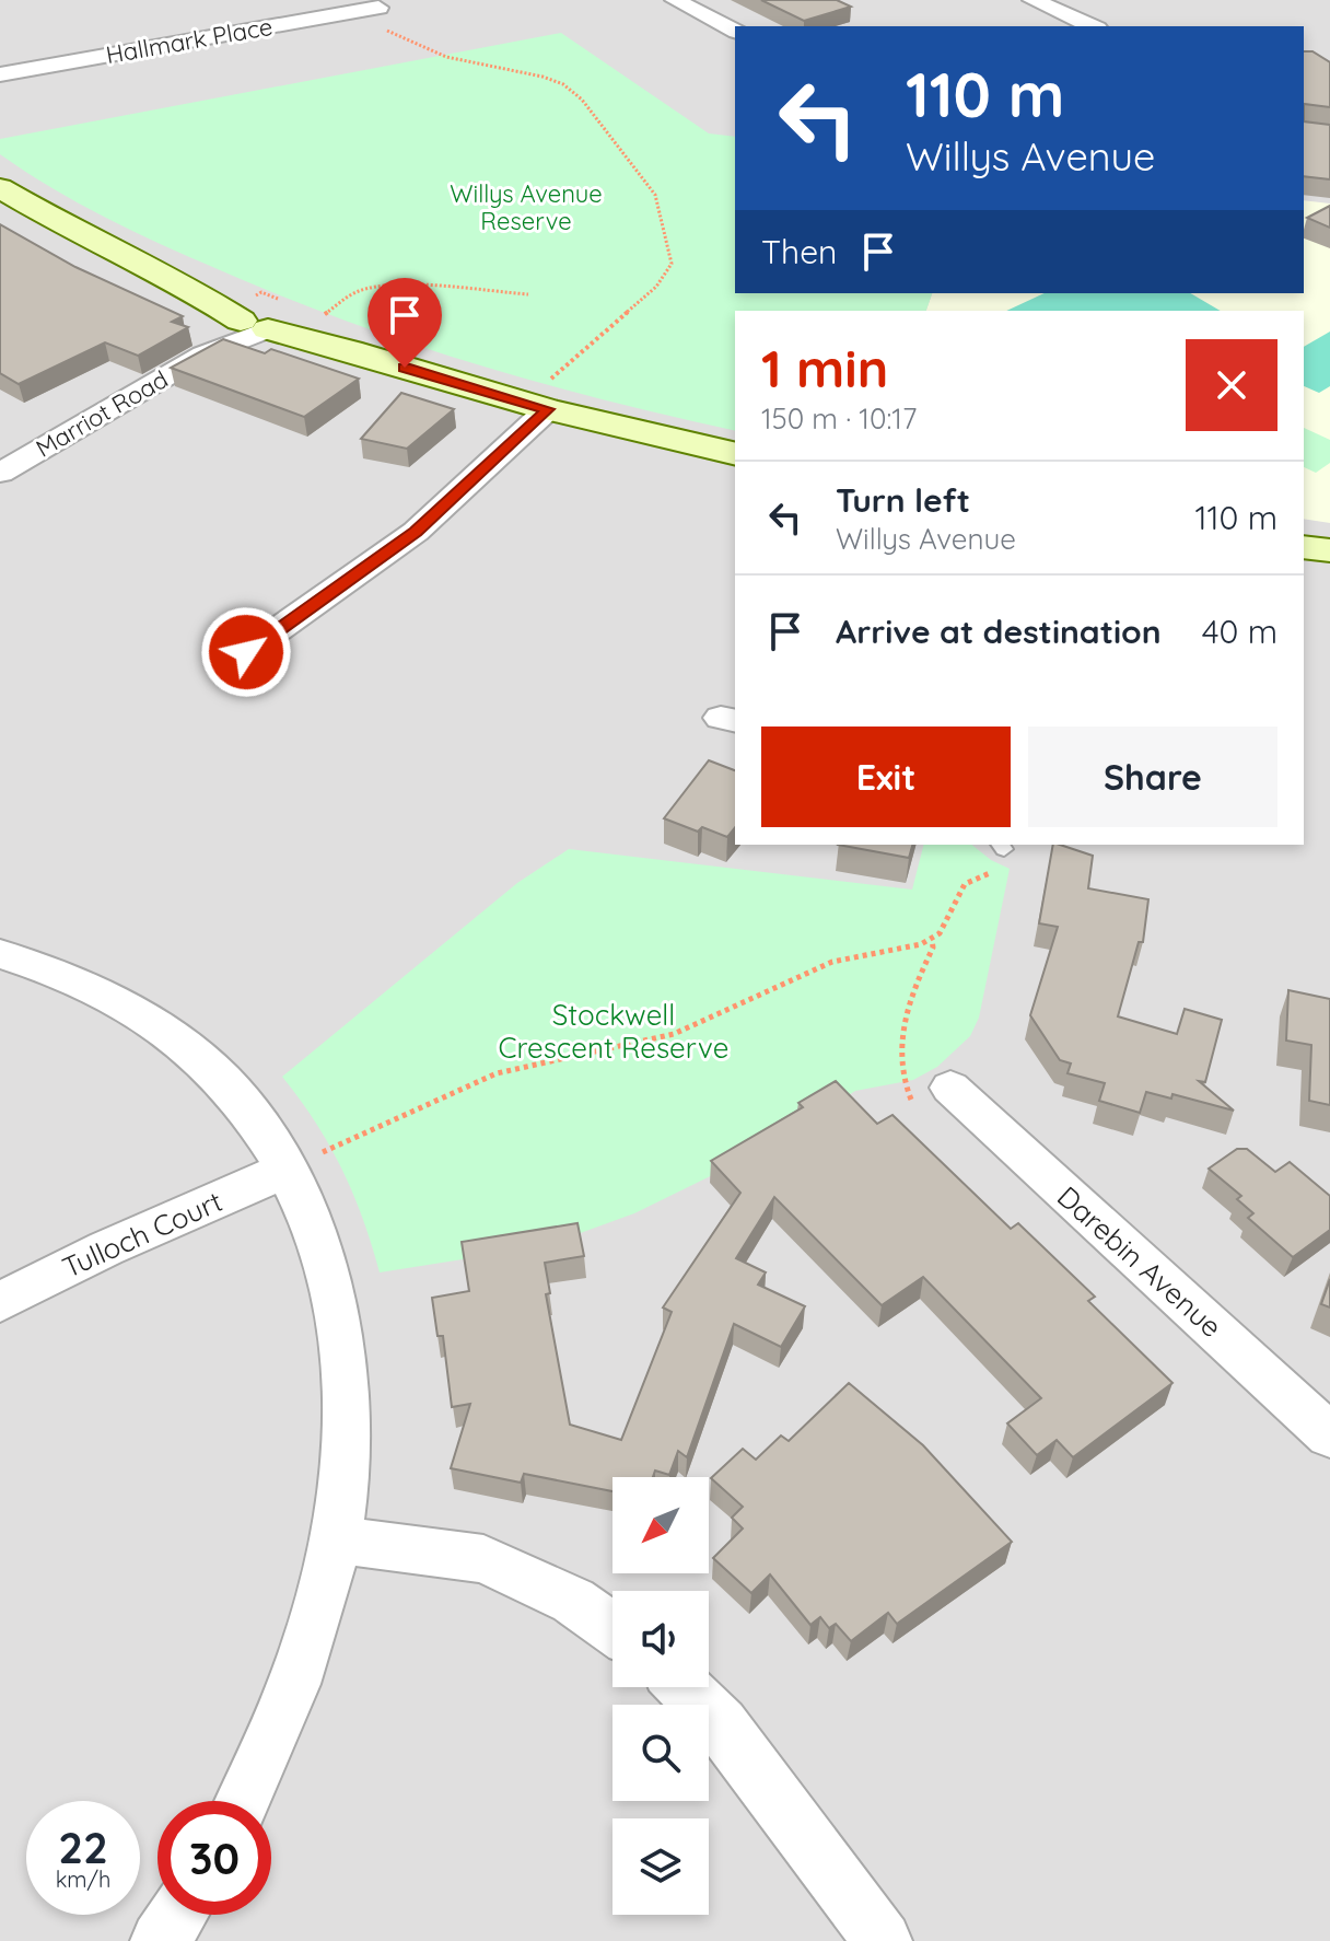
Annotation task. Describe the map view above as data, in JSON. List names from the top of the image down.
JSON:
{
  "streets": {
    "street": [
      "Hallmark Place",
      "Marriot Road",
      "Tulloch Court",
      "Darebin Avenue"
    ]
  },
  "parks": ["Willys Avenue Reserve", "Stockwell Crescent Reserve"],
  "north": "bottom left",
  "page": {
    "turn": ["110 m", "Willys Avenue"],
    "then": "Then",
    "heading": ["1 min", "150 m · 10:17"],
    "list": [
      {
        "name": "Turn left",
        "note": "Willys Avenue",
        "value": "110 m"
      },
      {
        "name": "Arrive at destination",
        "value": "40 m"
      }
    ],
    "buttons": ["Exit", "Share"],
    "speed": "22 km/h",
    "limit": "30"
  }
}
